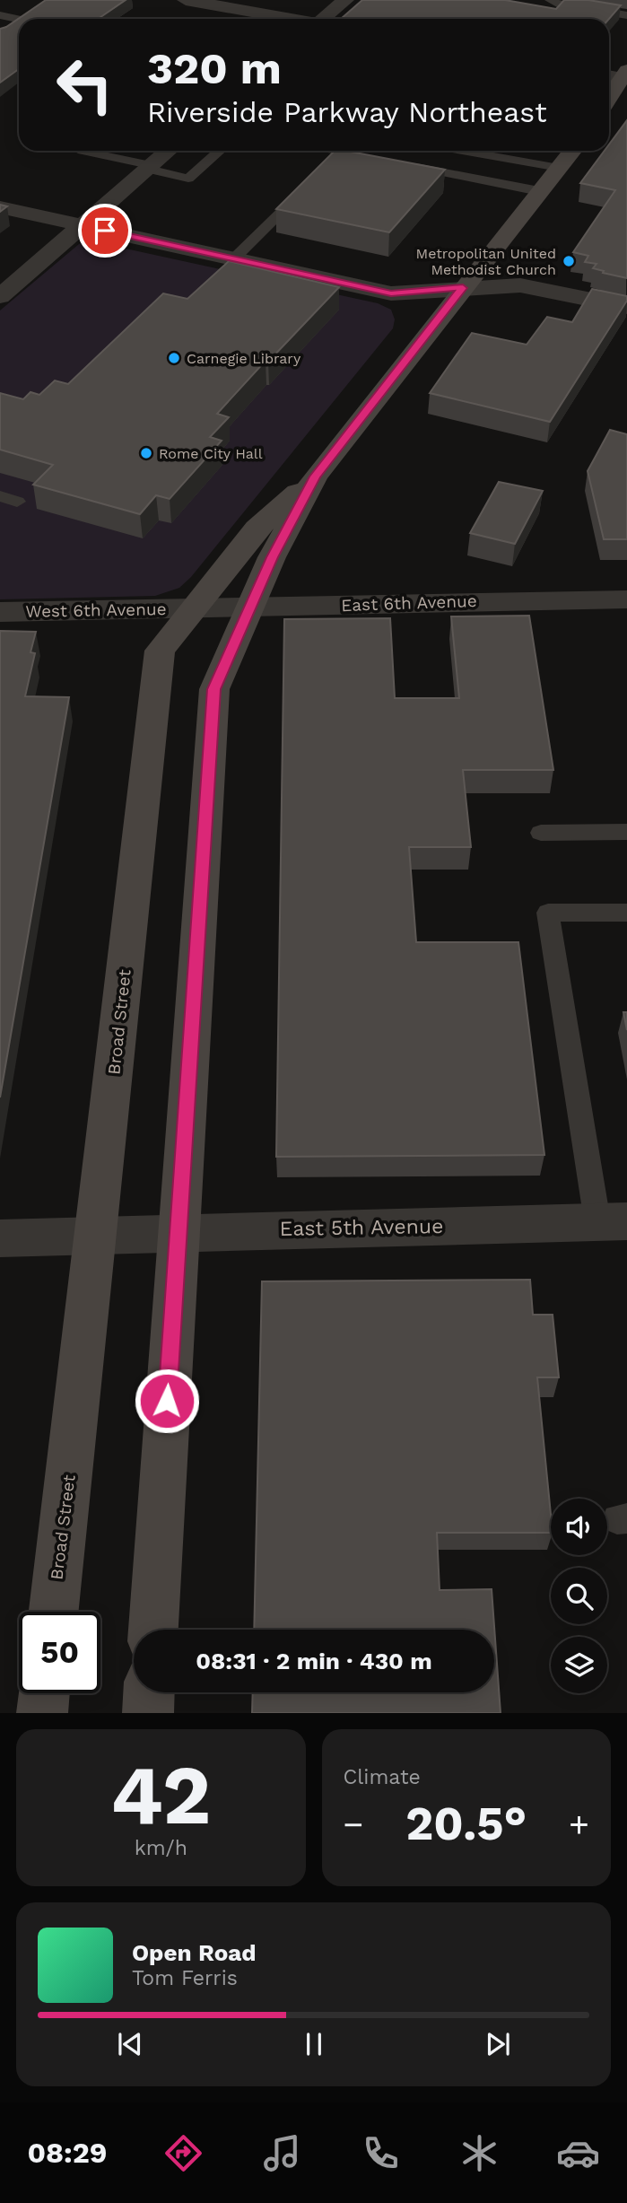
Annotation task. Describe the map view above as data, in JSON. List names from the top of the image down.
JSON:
{
  "streets": {
    "main road": ["Broad Street"],
    "street": ["East 6th Avenue", "West 6th Avenue", "East 5th Avenue"]
  },
  "crossings": [
    ["East 6th Avenue", "West 6th Avenue"],
    ["East 6th Avenue", "Broad Street"],
    ["West 6th Avenue", "Broad Street"],
    ["Broad Street", "East 5th Avenue"]
  ],
  "places": ["Metropolitan United Methodist Church", "Carnegie Library", "Rome City Hall"],
  "page": {
    "turn": ["320 m", "Riverside Parkway Northeast"],
    "limit": "50",
    "trip": "08:31 · 2 min · 430 m",
    "tile": [
      ["42", "km/h"],
      "Climate"
    ],
    "heat": ["−", "20.5°", "+"],
    "song": ["Open Road", "Tom Ferris"],
    "tabs": "08:29"
  }
}
